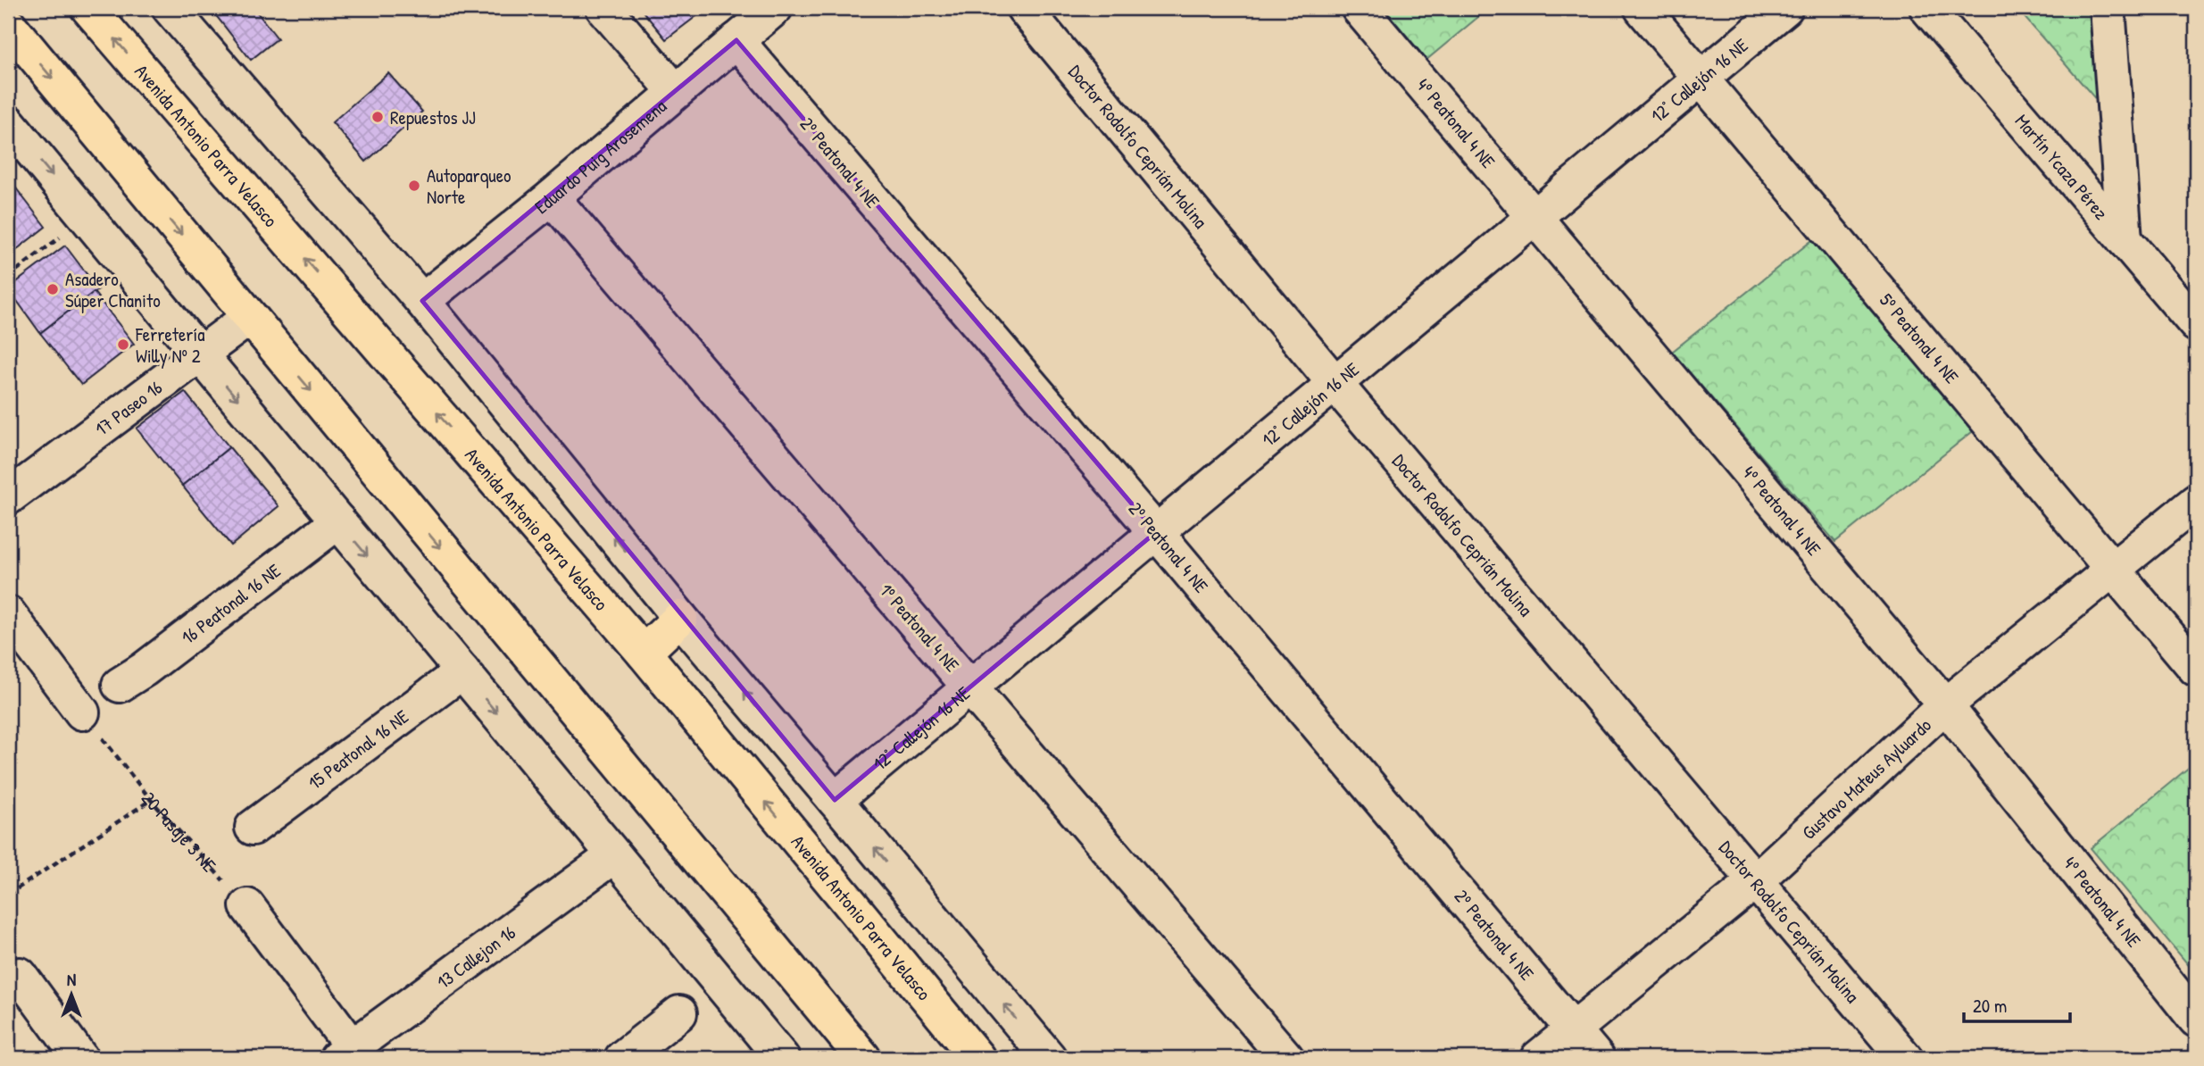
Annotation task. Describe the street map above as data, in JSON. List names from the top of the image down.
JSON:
{
  "streets": {
    "main road": ["Avenida Antonio Parra Velasco"],
    "street": [
      "12° Callejón 16 NE",
      "4º Peatonal 4 NE",
      "Doctor Rodolfo Ceprián Molina",
      "Eduardo Puig Arosemena",
      "2º Peatonal 4 NE",
      "Martín Ycaza Pérez",
      "5º Peatonal 4 NE",
      "17 Paseo 16",
      "16 Peatonal 16 NE",
      "1º Peatonal 4 NE",
      "15 Peatonal 16 NE",
      "Gustavo Mateus Ayluardo",
      "13 Callejon 16"
    ],
    "path": ["20 Pasaje 3 NE"]
  },
  "crossings": [
    ["12° Callejón 16 NE", "4º Peatonal 4 NE"],
    ["12° Callejón 16 NE", "Doctor Rodolfo Ceprián Molina"],
    ["12° Callejón 16 NE", "2º Peatonal 4 NE"],
    ["12° Callejón 16 NE", "5º Peatonal 4 NE"],
    ["12° Callejón 16 NE", "1º Peatonal 4 NE"],
    ["4º Peatonal 4 NE", "Gustavo Mateus Ayluardo"],
    ["Doctor Rodolfo Ceprián Molina", "Gustavo Mateus Ayluardo"],
    ["Eduardo Puig Arosemena", "2º Peatonal 4 NE"],
    ["Eduardo Puig Arosemena", "1º Peatonal 4 NE"],
    ["2º Peatonal 4 NE", "Gustavo Mateus Ayluardo"],
    ["5º Peatonal 4 NE", "Gustavo Mateus Ayluardo"]
  ],
  "places": [
    "Repuestos JJ",
    "Autoparqueo Norte",
    "Asadero Súper Chanito",
    "Ferretería Willy Nº 2"
  ],
  "scale_bar": "20 m",
  "north": "top"
}
